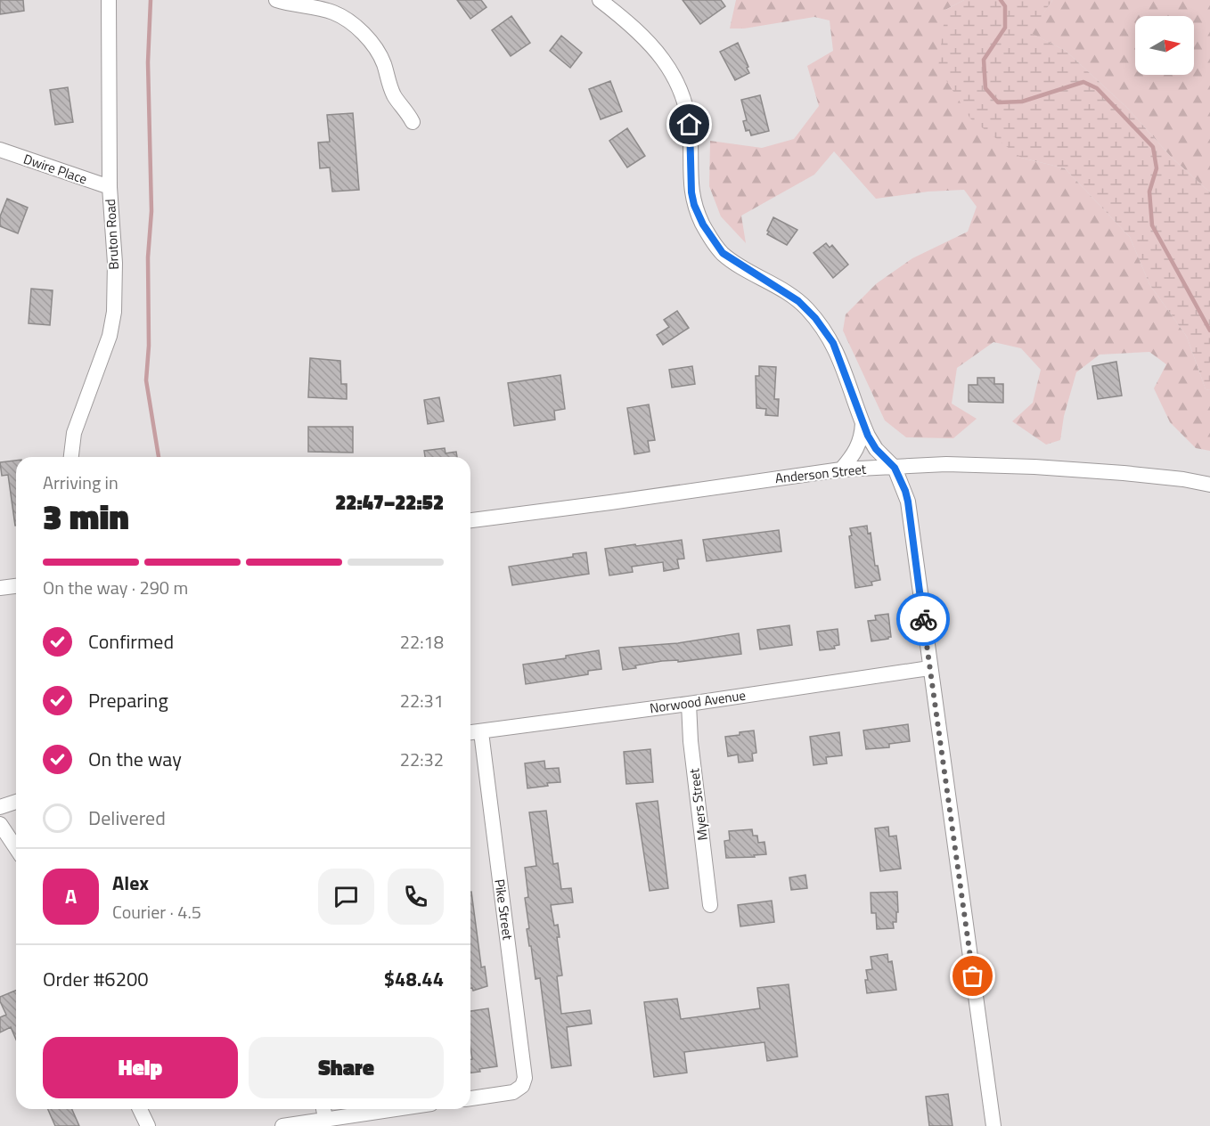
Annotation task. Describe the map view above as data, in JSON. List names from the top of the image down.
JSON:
{
  "streets": {
    "street": [
      "Dwire Place",
      "Bruton Road",
      "Anderson Street",
      "Norwood Avenue",
      "Myers Street",
      "Pike Street"
    ]
  },
  "crossings": [
    ["Dwire Place", "Bruton Road"],
    ["Norwood Avenue", "Myers Street"],
    ["Norwood Avenue", "Pike Street"]
  ],
  "north": "right",
  "page": {
    "heading": ["3 min", "Arriving in", "22:47–22:52"],
    "panel": [
      "Alex",
      "Courier · 4.5",
      "Order #6200",
      "$48.44"
    ],
    "bar": "On the way · 290 m",
    "list": [
      ["Confirmed", "22:18"],
      ["Preparing", "22:31"],
      ["On the way", "22:32"],
      "Delivered"
    ],
    "round": "A",
    "buttons": ["Help", "Share"]
  }
}
